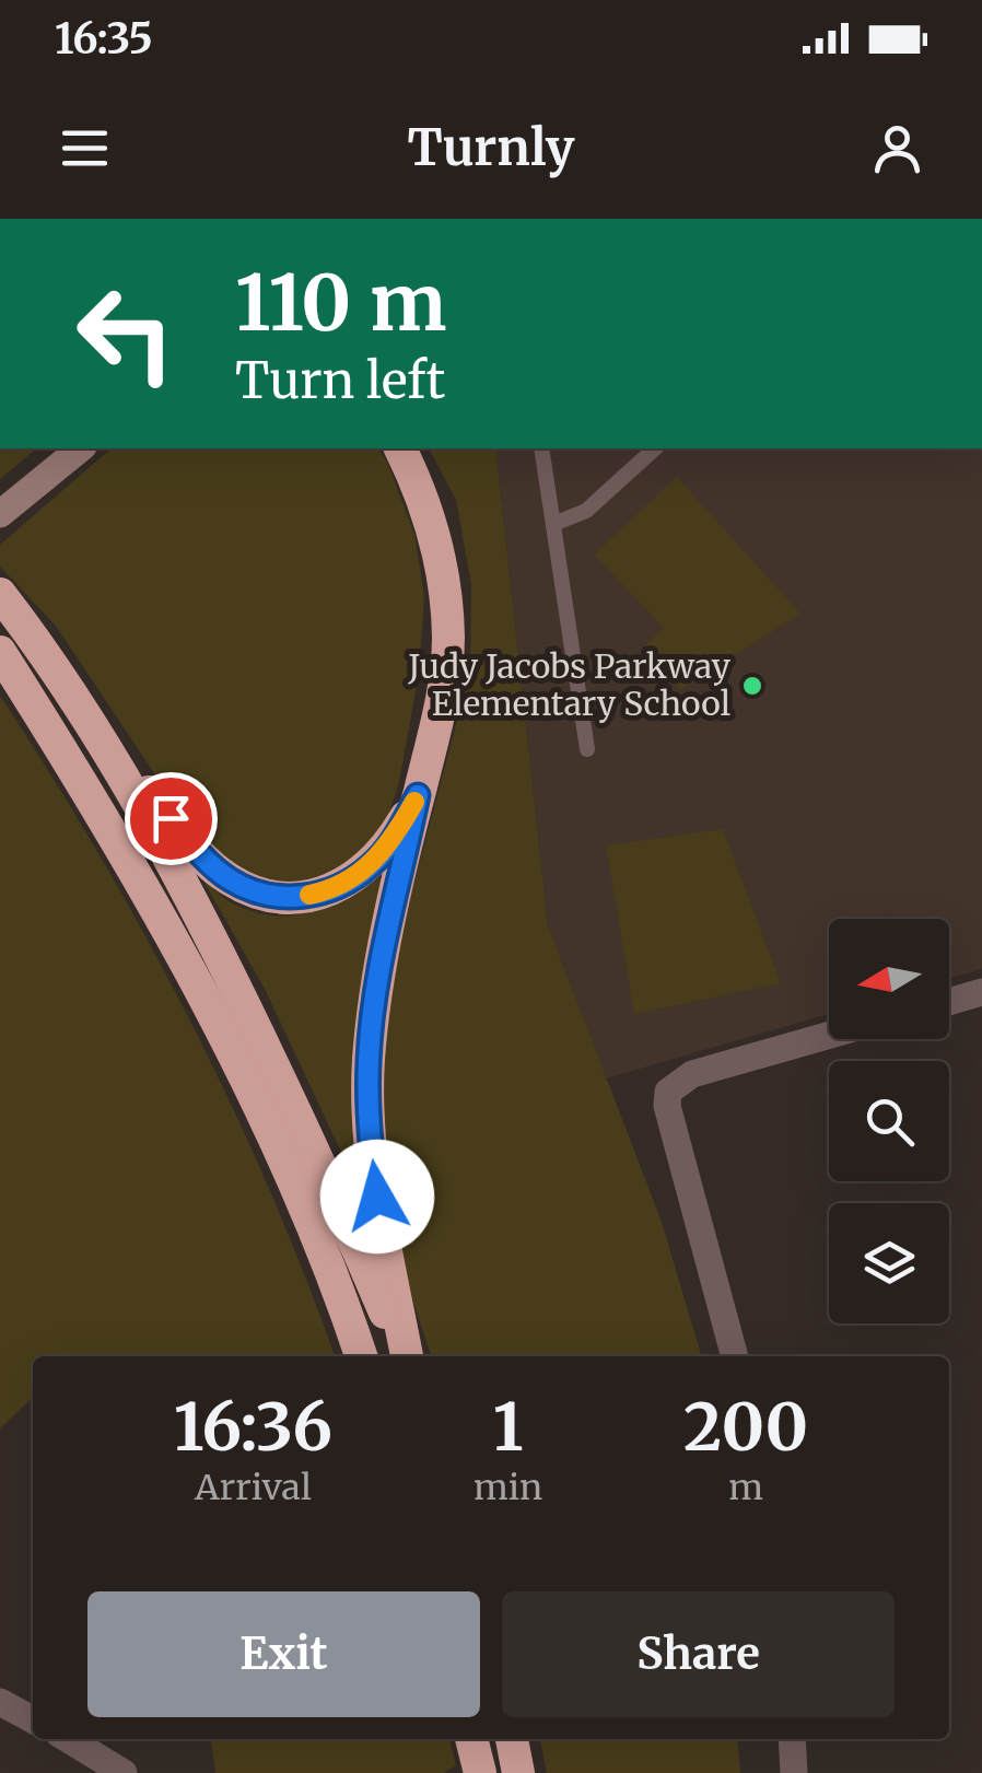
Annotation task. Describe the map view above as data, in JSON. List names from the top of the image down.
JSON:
{
  "places": ["Judy Jacobs Parkway Elementary School"],
  "north": "left",
  "page": {
    "status": "16:35",
    "header": "Turnly",
    "turn": ["110 m", "Turn left"],
    "eta": [
      "16:36",
      "Arrival",
      "1",
      "min",
      "200",
      "m"
    ],
    "buttons": ["Exit", "Share"]
  }
}
